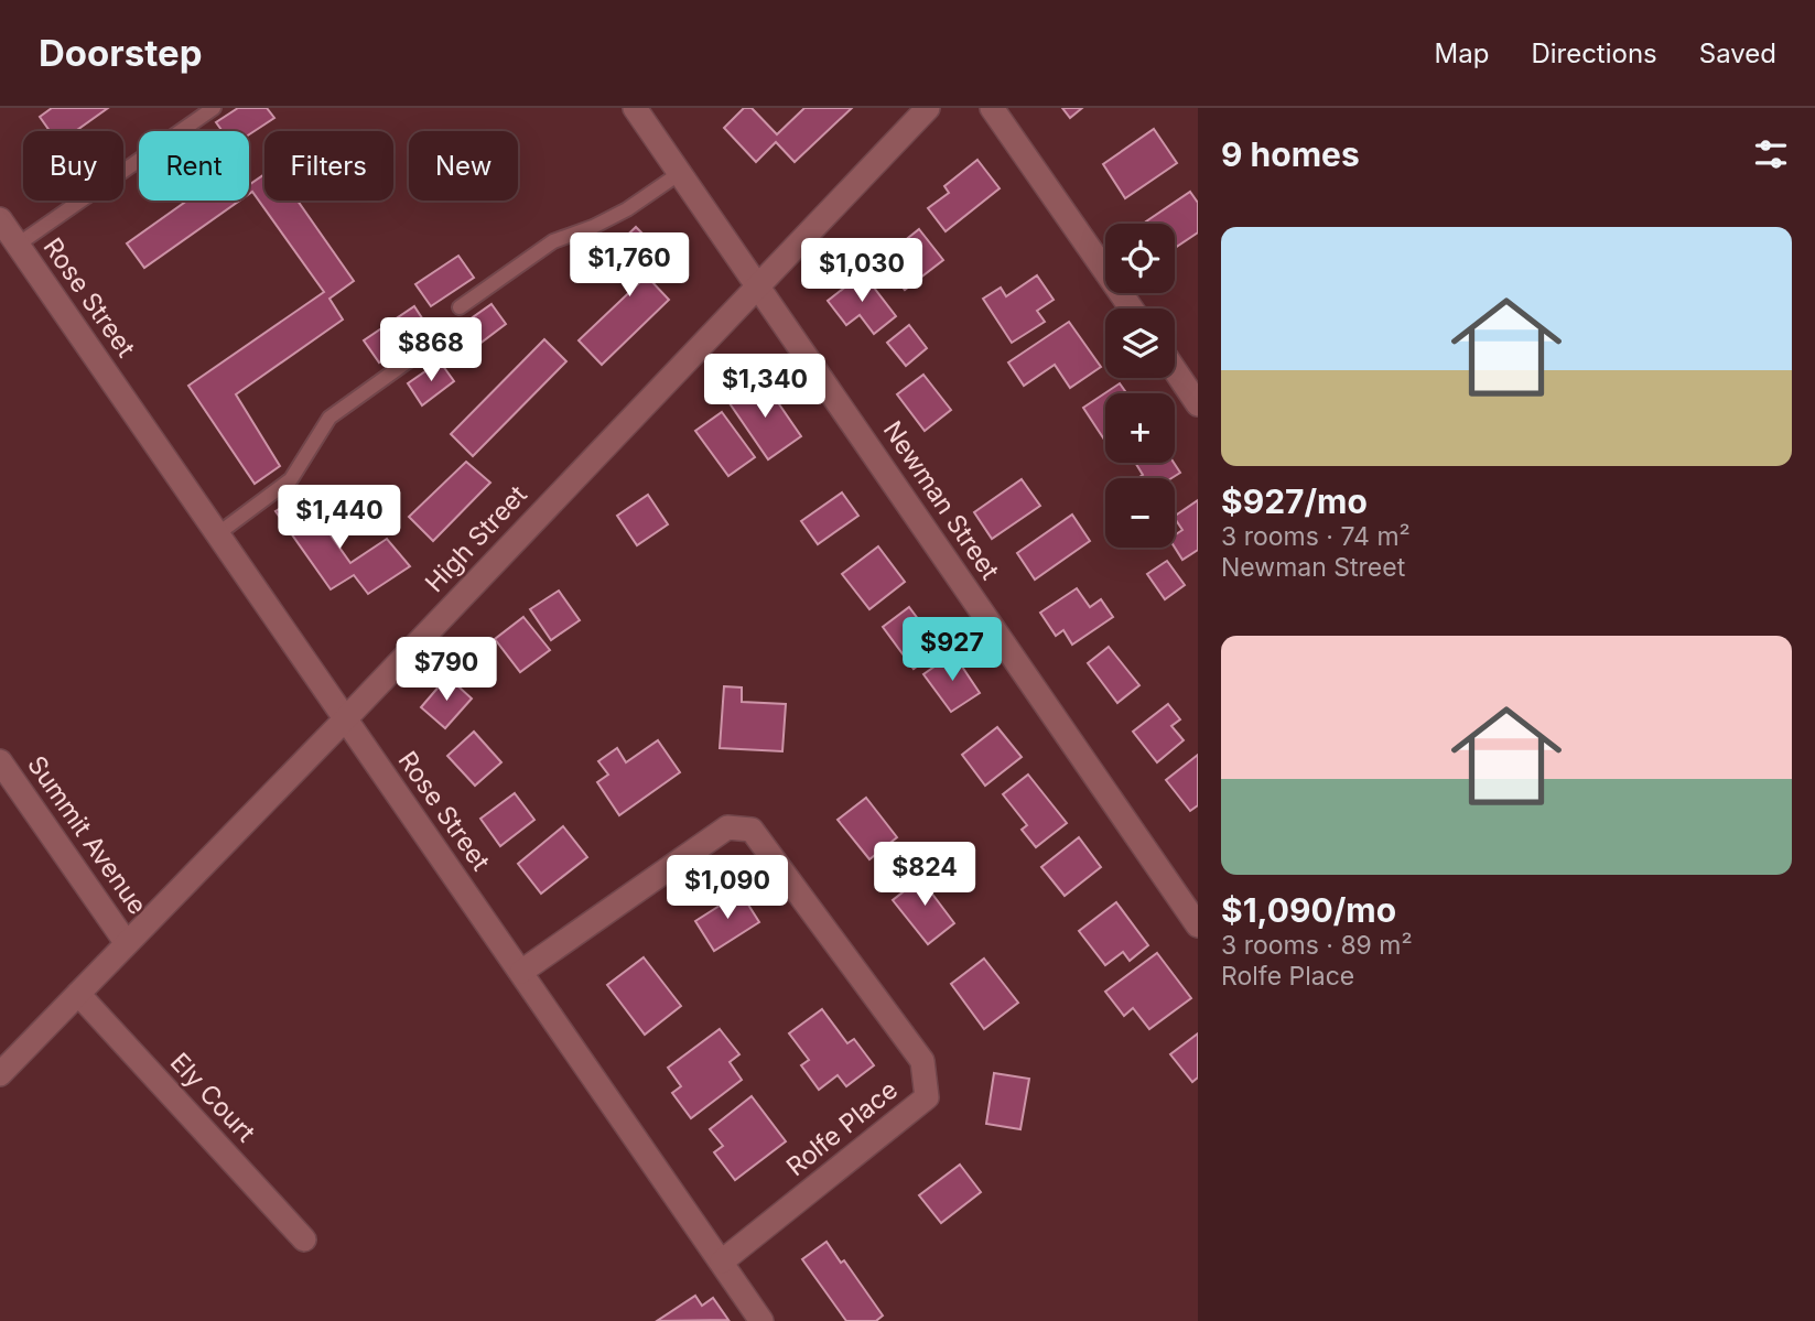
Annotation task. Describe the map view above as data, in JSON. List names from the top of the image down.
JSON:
{
  "streets": {
    "street": [
      "Rose Street",
      "Newman Street",
      "High Street",
      "Summit Avenue",
      "Ely Court",
      "Rolfe Place"
    ]
  },
  "crossings": [
    ["Rose Street", "High Street"],
    ["Rose Street", "Rolfe Place"],
    ["Newman Street", "High Street"],
    ["High Street", "Summit Avenue"],
    ["High Street", "Ely Court"]
  ],
  "page": {
    "header": "Doorstep",
    "nav": ["Map", "Directions", "Saved"],
    "heading": "9 homes",
    "chip": [
      "Buy",
      "Rent",
      "Filters",
      "New"
    ],
    "list": [
      {
        "name": "$927/mo",
        "note": "3 rooms · 74 m² · Newman Street"
      },
      {
        "name": "$1,090/mo",
        "note": "3 rooms · 89 m² · Rolfe Place"
      }
    ],
    "map_buttons": ["+", "−"],
    "price": [
      "$1,760",
      "$1,030",
      "$868",
      "$1,340",
      "$1,440",
      "$927",
      "$790",
      "$824",
      "$1,090"
    ]
  }
}
